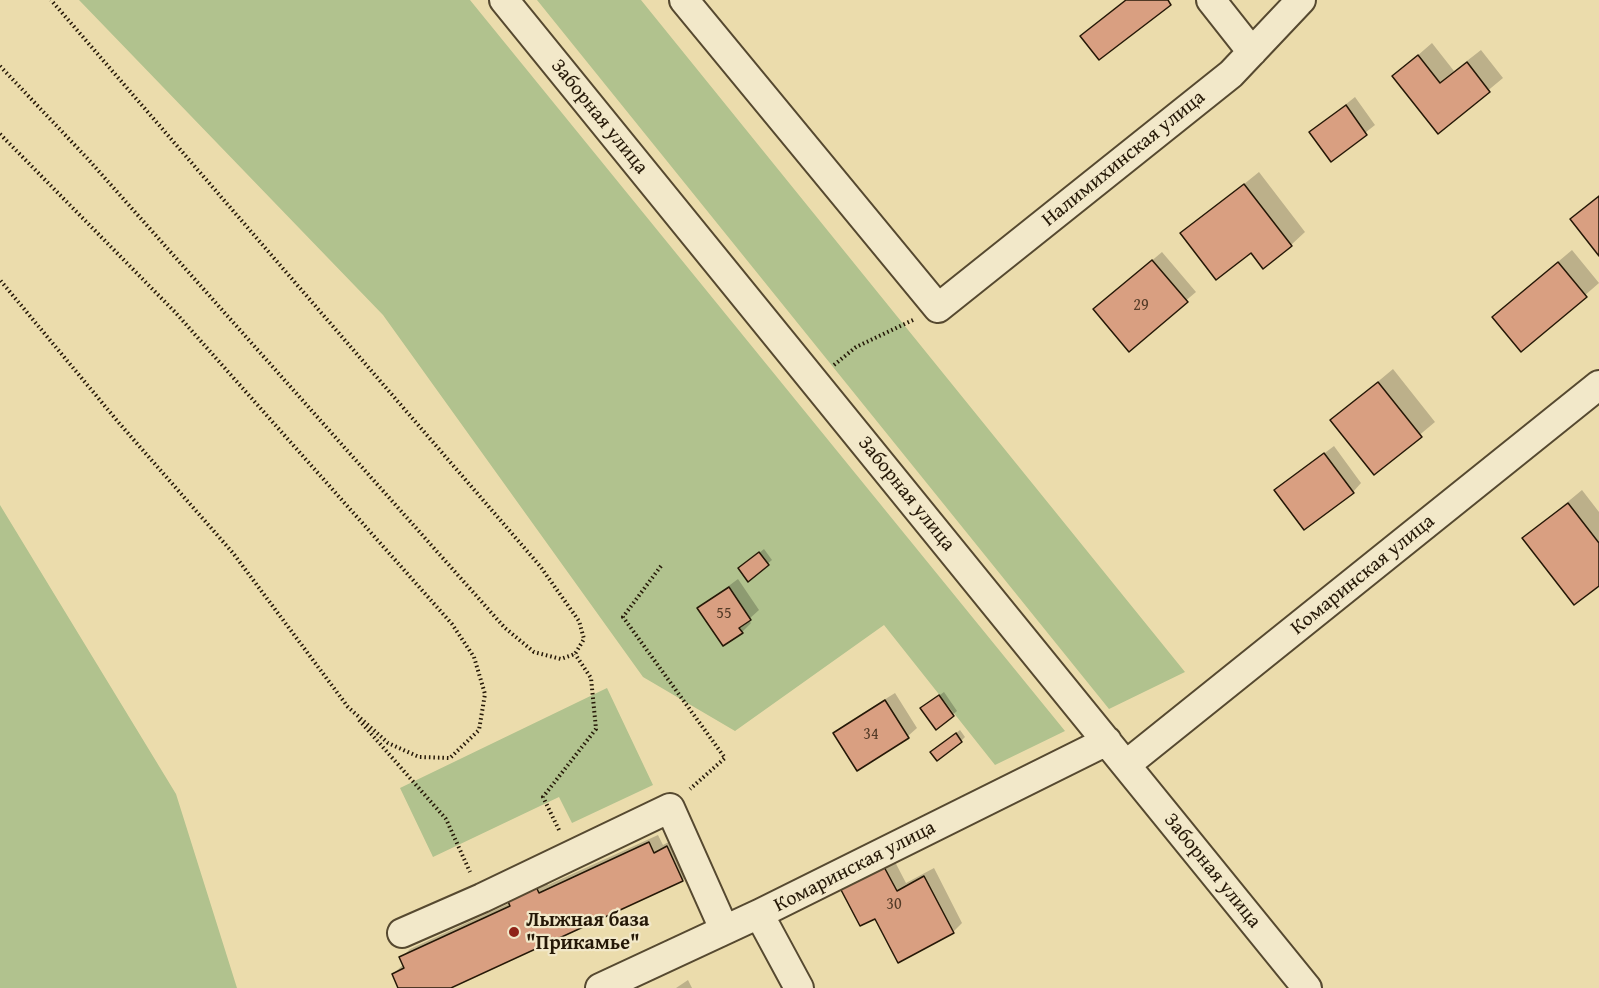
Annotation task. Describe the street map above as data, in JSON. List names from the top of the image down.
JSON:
{
  "streets": {
    "street": ["Заборная улица", "Налимихинская улица", "Комаринская улица"]
  },
  "crossings": [
    ["Заборная улица", "Комаринская улица"]
  ],
  "places": ["Лыжная база \"Прикамье\""],
  "house_numbers": [
    "29",
    "55",
    "34",
    "30"
  ]
}
